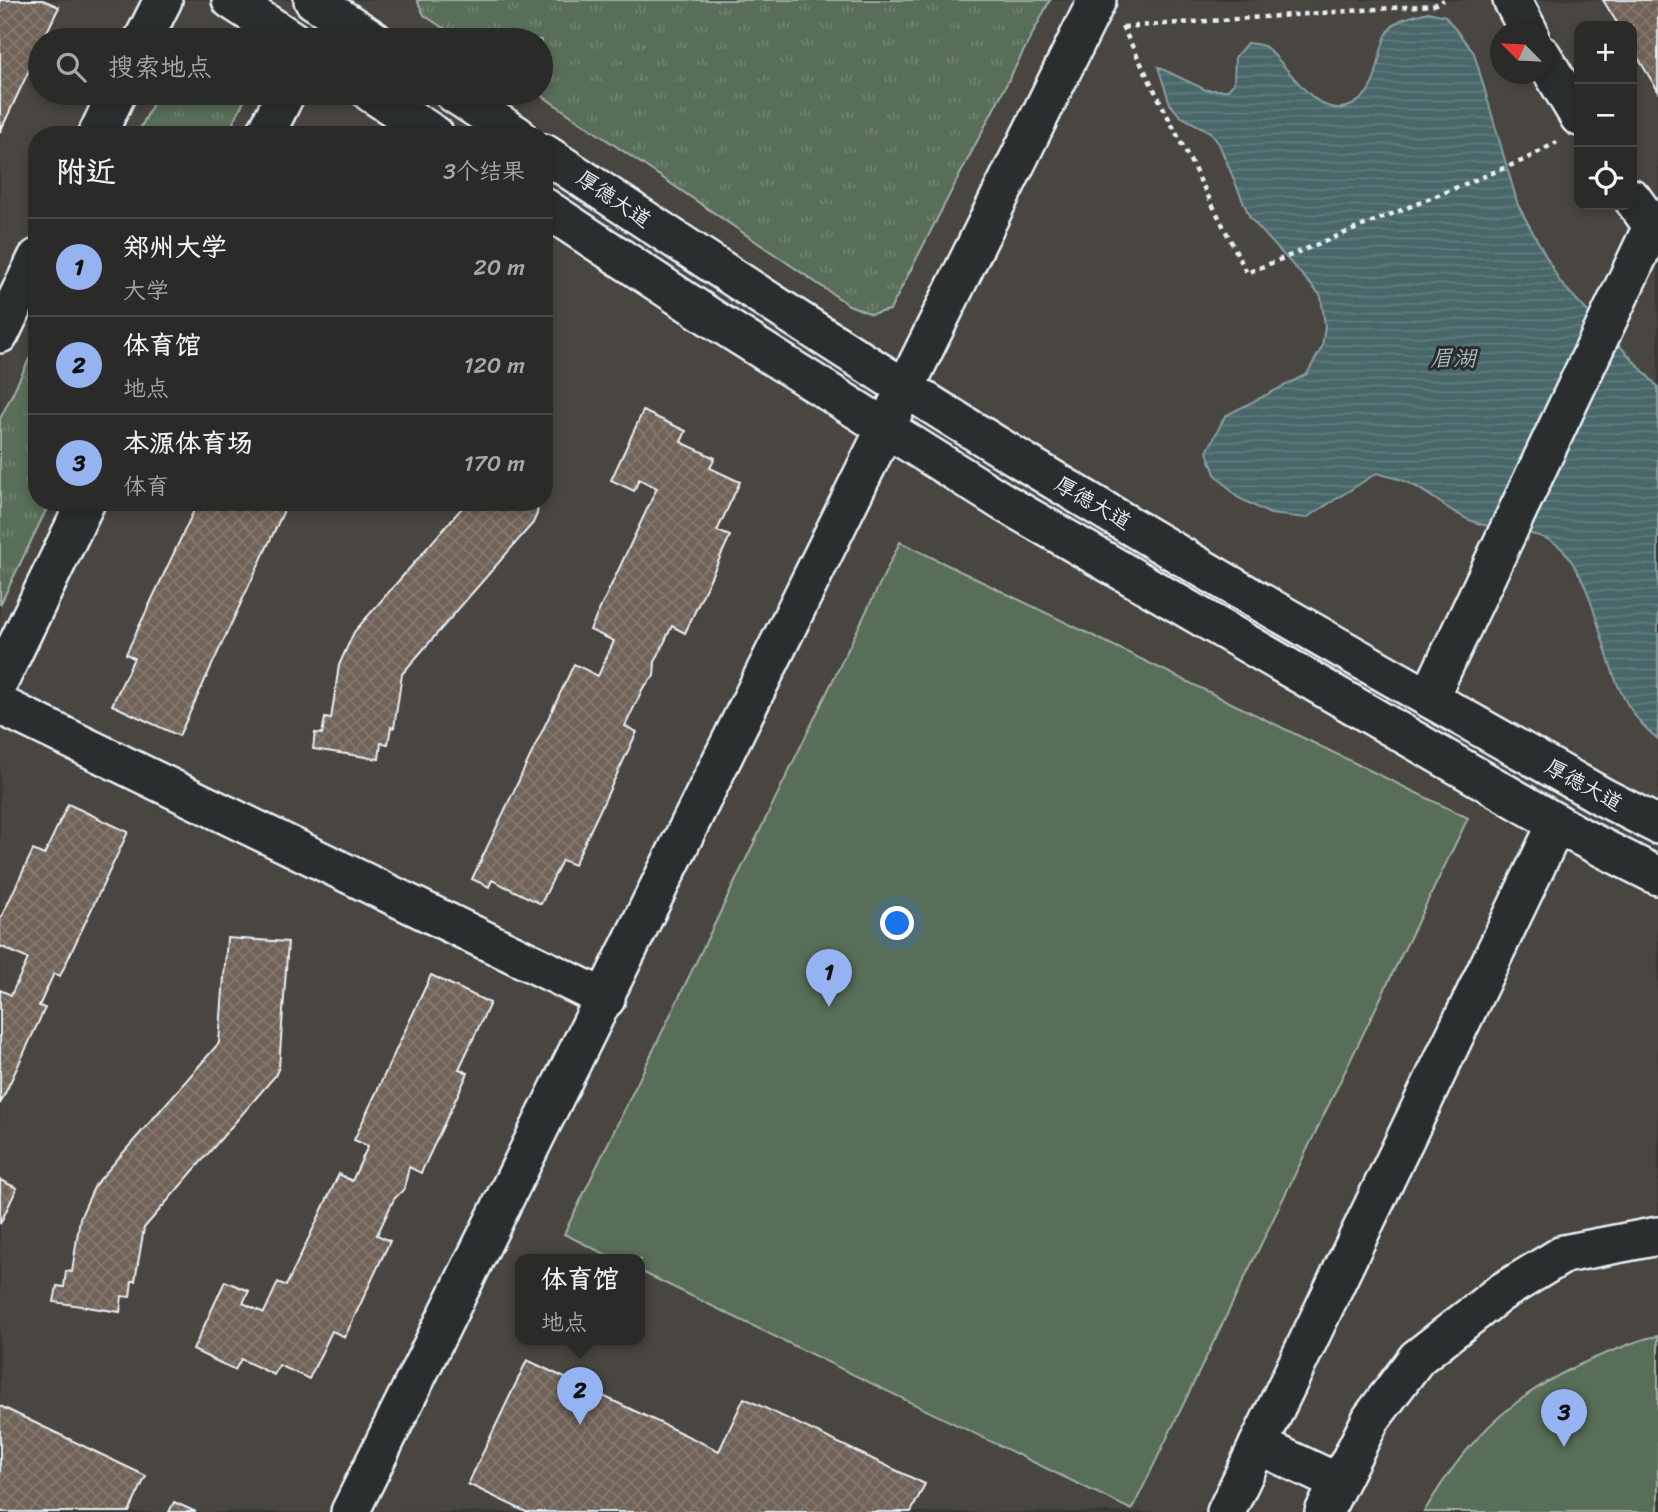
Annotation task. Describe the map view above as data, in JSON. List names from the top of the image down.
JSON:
{
  "streets": {
    "lane": ["厚德大道"]
  },
  "water": ["眉湖"],
  "north": "top left",
  "page": {
    "map_buttons": ["+", "−"],
    "search": "搜索地点",
    "heading": ["附近", "3个结果"],
    "list": [
      {
        "mark": "1",
        "name": "郑州大学",
        "note": "大学",
        "value": "20 m"
      },
      {
        "mark": "2",
        "name": "体育馆",
        "note": "地点",
        "value": "120 m"
      },
      {
        "mark": "3",
        "name": "本源体育场",
        "note": "体育",
        "value": "170 m"
      }
    ],
    "pins": ["1", "2", "3"],
    "popup": ["体育馆", "地点"]
  }
}
